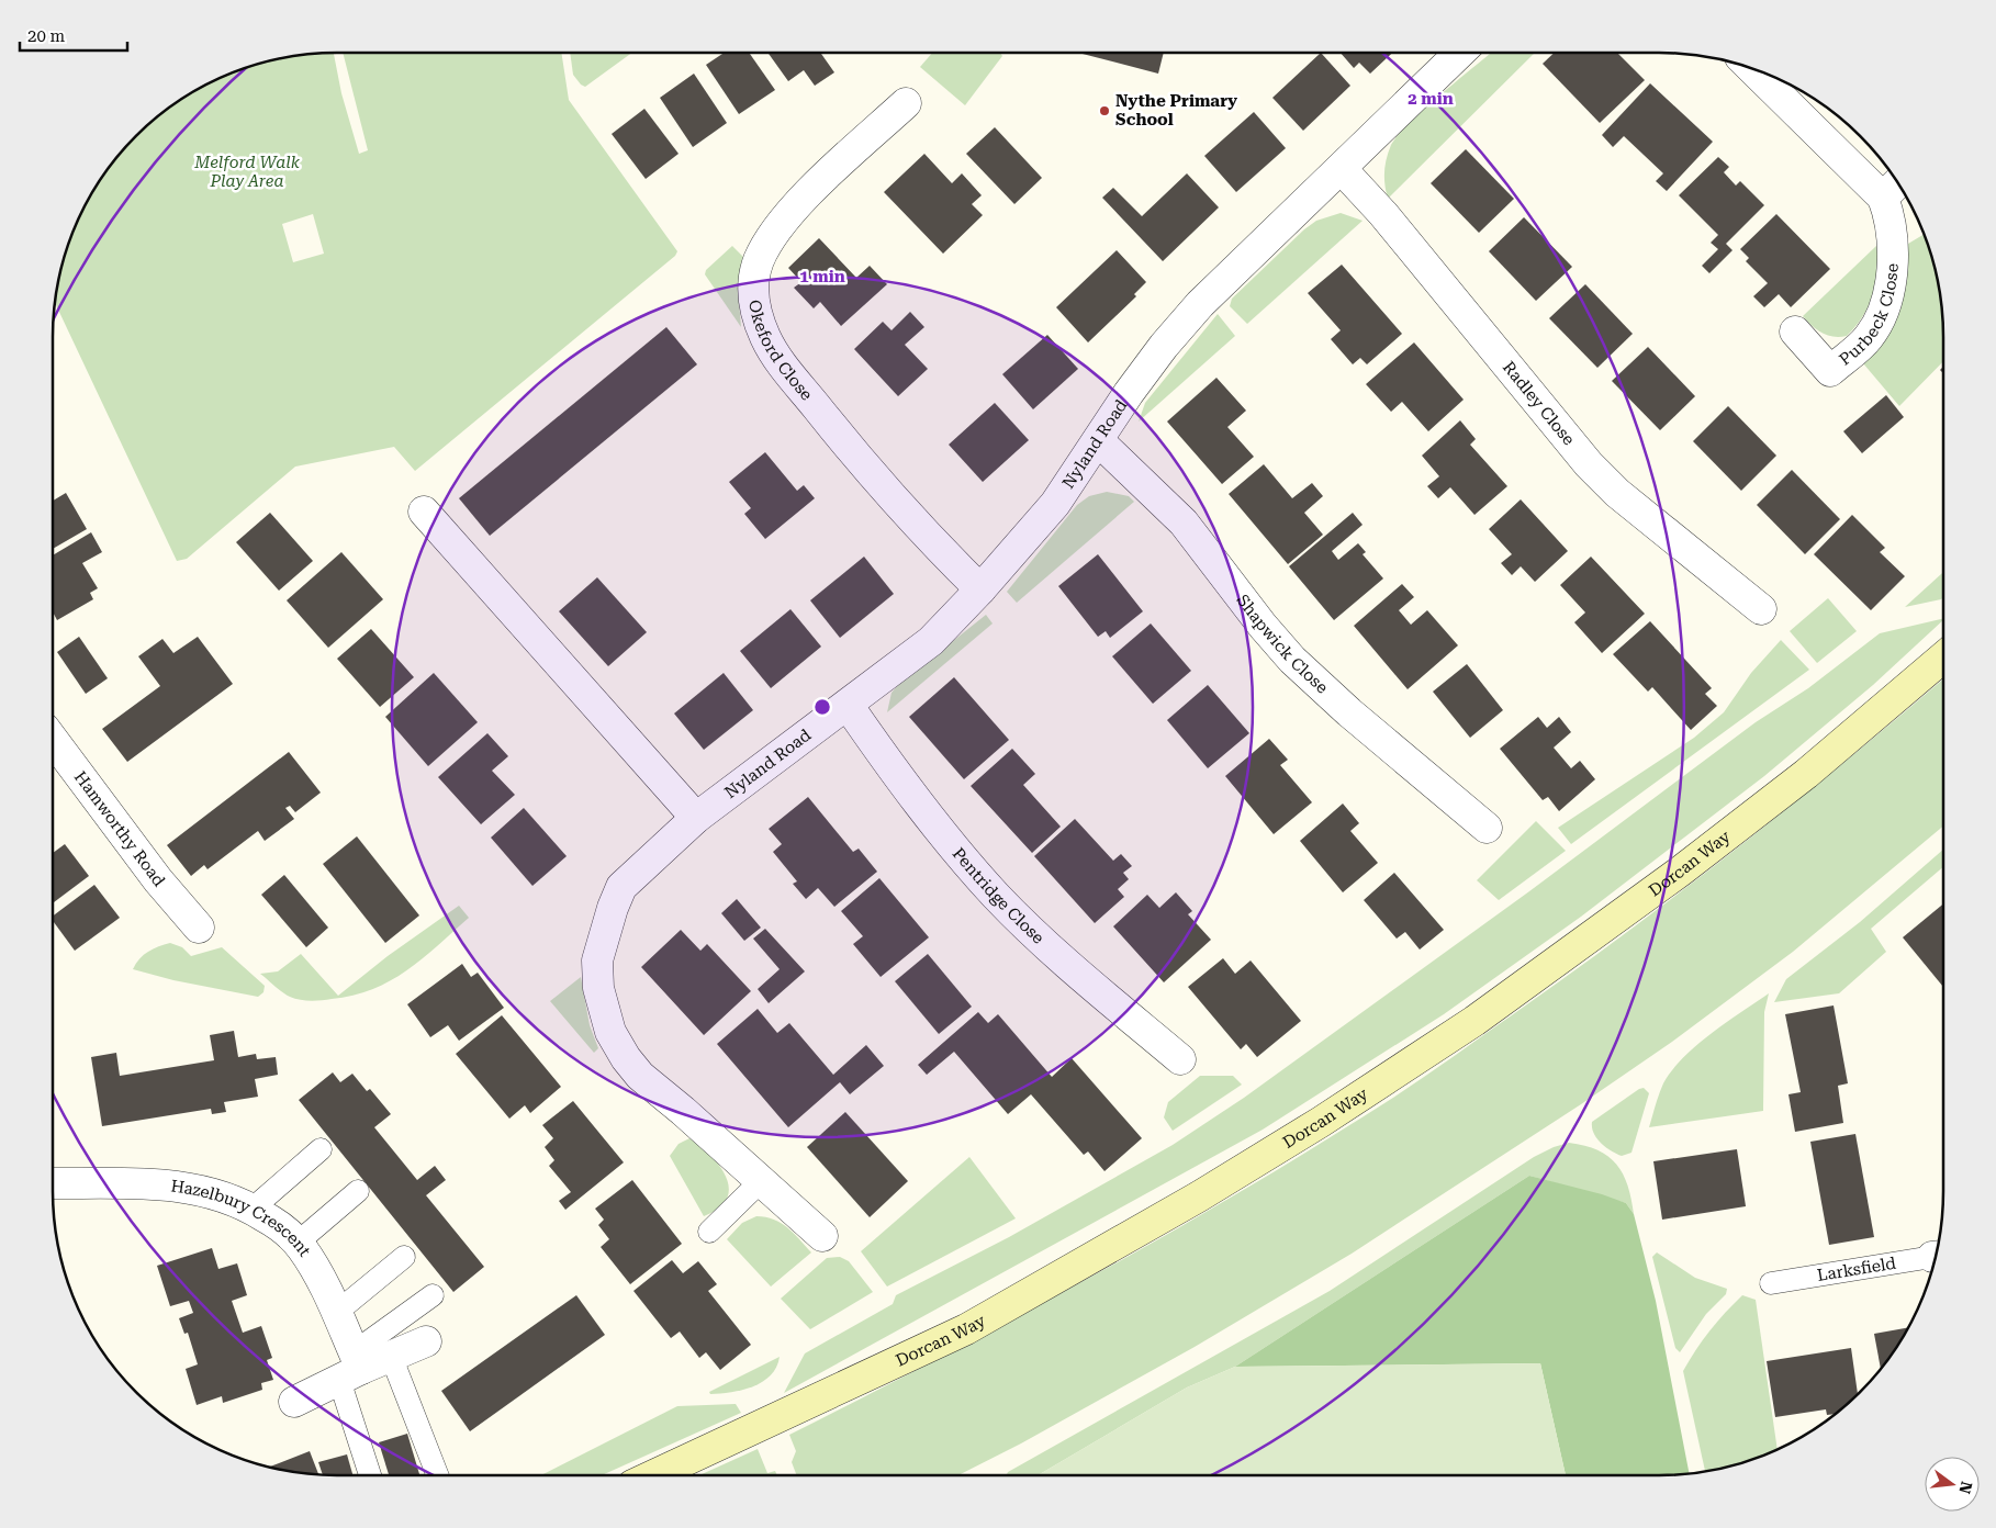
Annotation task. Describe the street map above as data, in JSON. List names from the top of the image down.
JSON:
{
  "streets": {
    "main road": ["Dorcan Way"],
    "street": [
      "Purbeck Close",
      "Okeford Close",
      "Radley Close",
      "Nyland Road",
      "Shapwick Close",
      "Hamworthy Road",
      "Pentridge Close",
      "Hazelbury Crescent"
    ],
    "lane": ["Larksfield"]
  },
  "crossings": [
    ["Okeford Close", "Nyland Road"],
    ["Radley Close", "Nyland Road"],
    ["Nyland Road", "Shapwick Close"],
    ["Nyland Road", "Pentridge Close"]
  ],
  "parks": ["Melford Walk Play Area"],
  "places": ["Nythe Primary School"],
  "scale_bar": "20 m",
  "north": "right",
  "rings": ["2 min", "1 min"]
}
